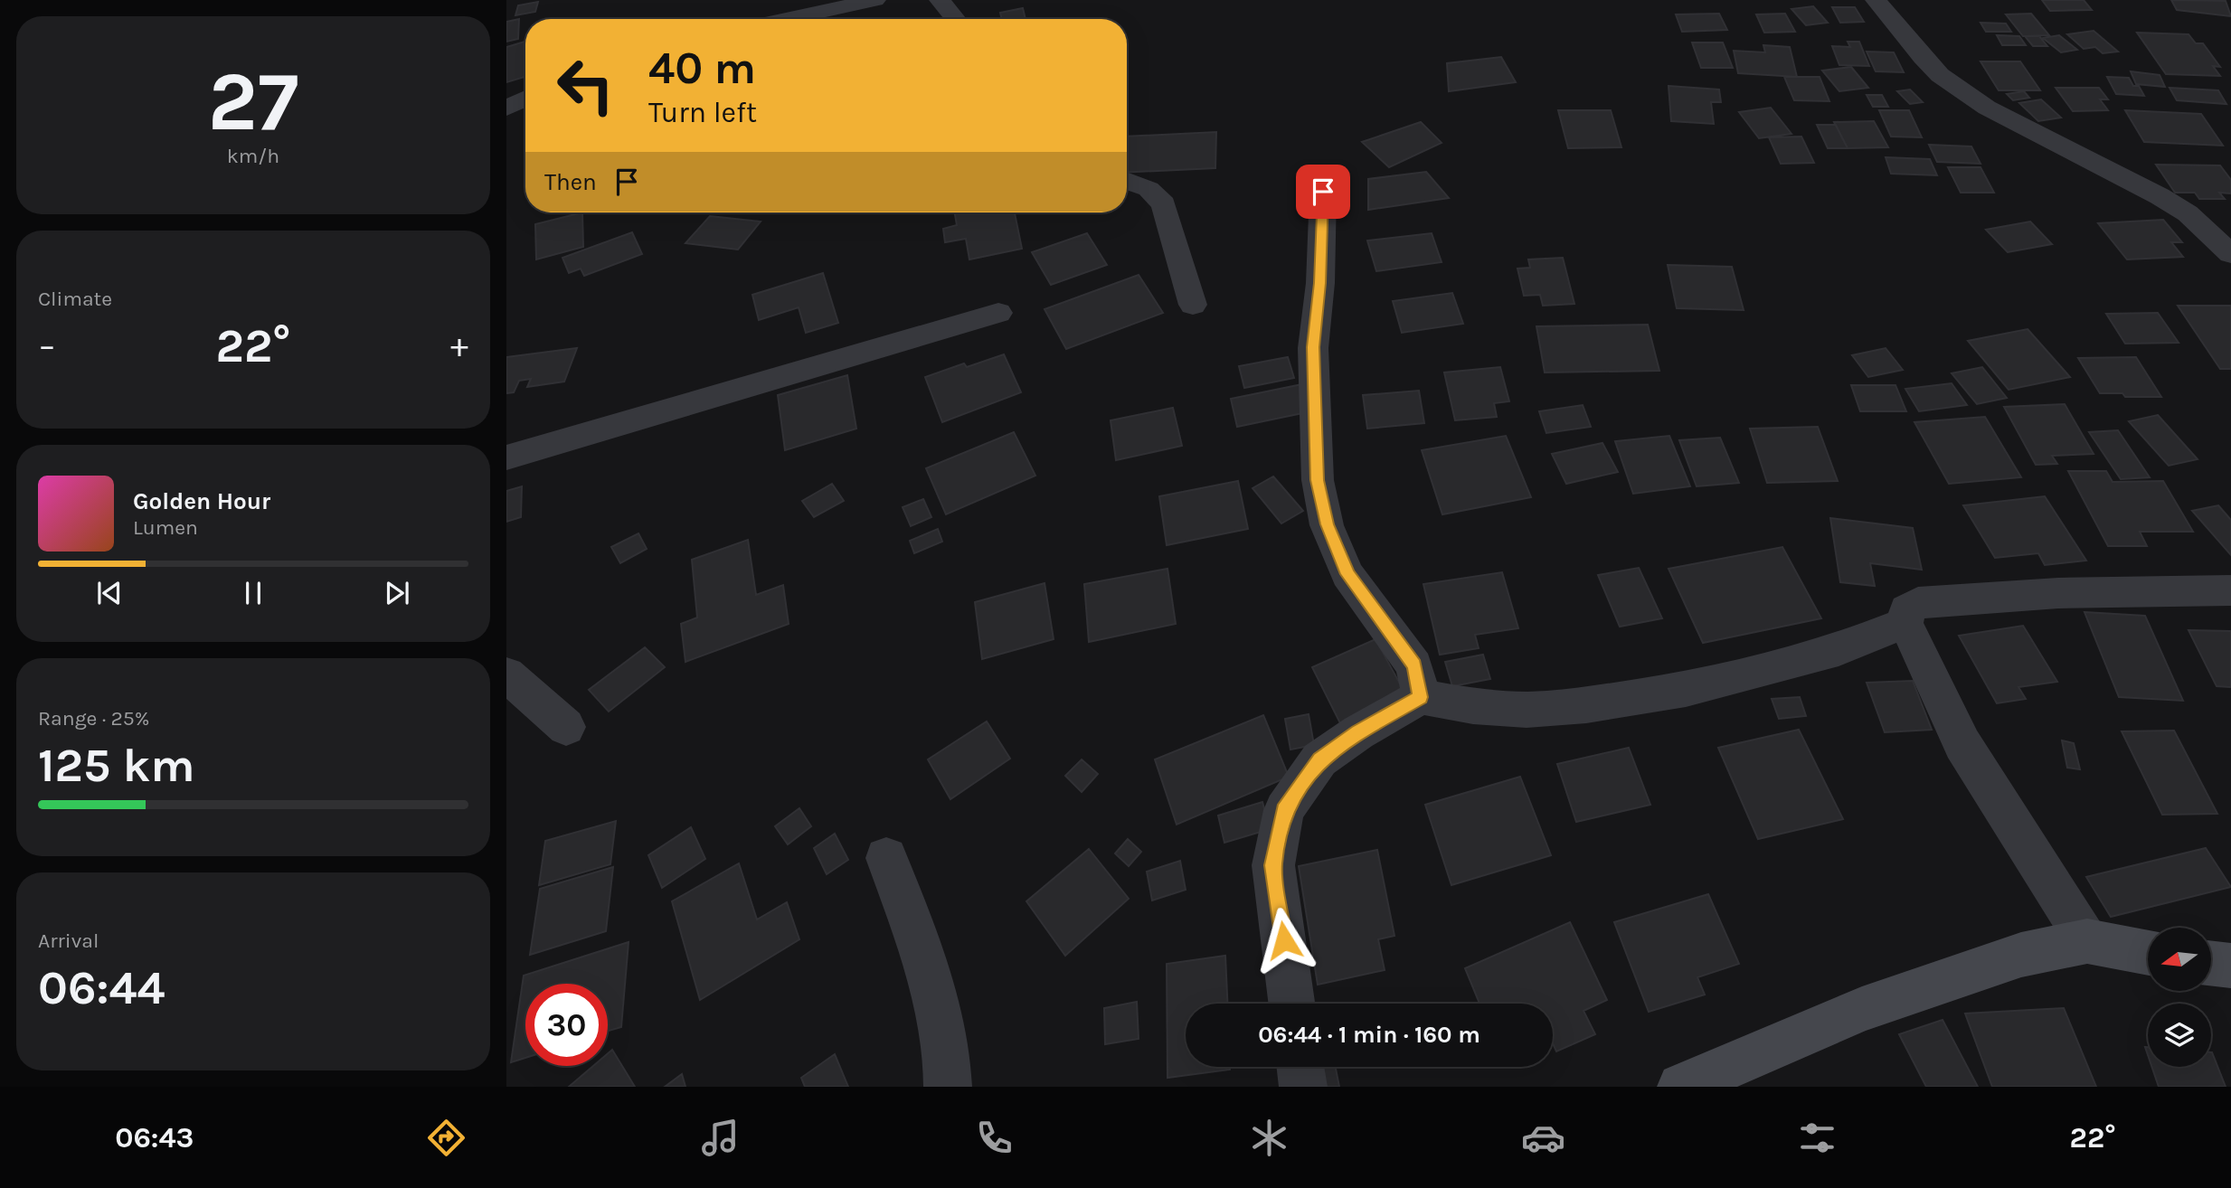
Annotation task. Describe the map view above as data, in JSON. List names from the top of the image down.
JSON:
{
  "north": "left",
  "page": {
    "tile": [
      ["27", "km/h"],
      "Climate",
      ["Range · 25%", "125 km"],
      ["Arrival", "06:44"]
    ],
    "turn": ["40 m", "Turn left"],
    "then": "Then",
    "heat": ["−", "22°", "+"],
    "song": ["Golden Hour", "Lumen"],
    "limit": "30",
    "trip": "06:44 · 1 min · 160 m",
    "tabs": ["06:43", "22°"]
  }
}
